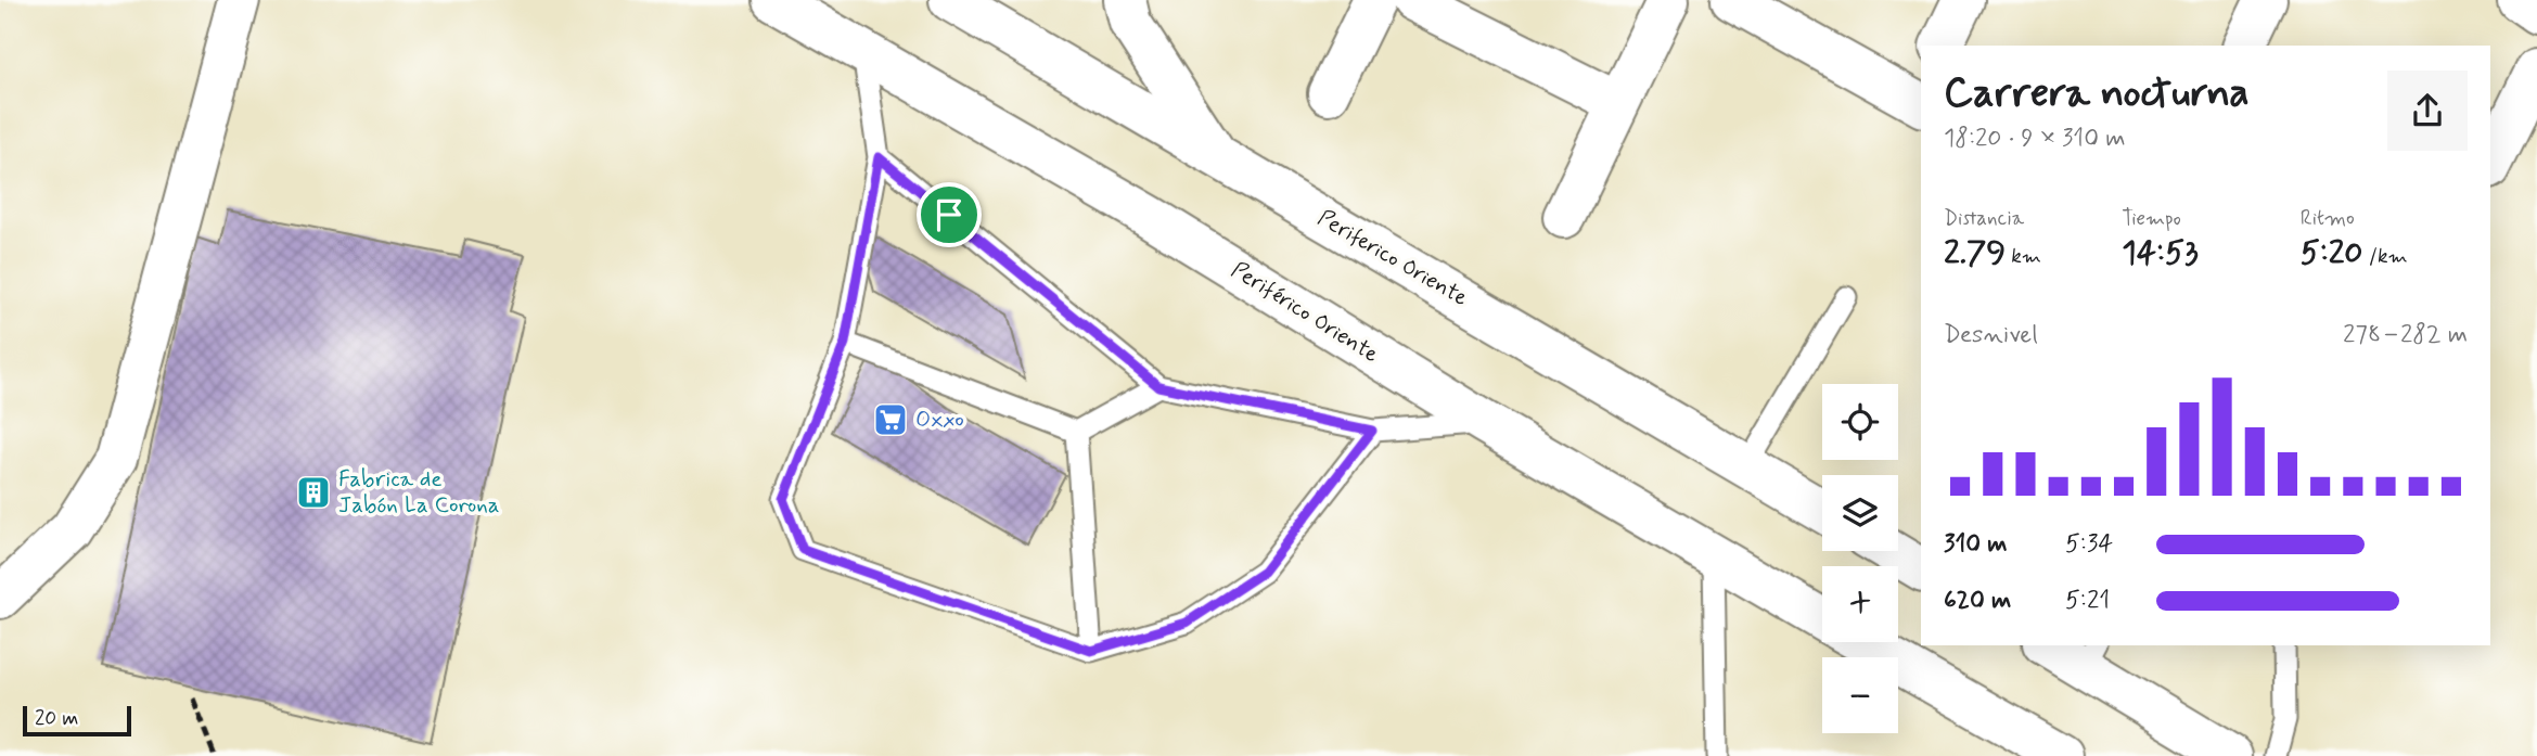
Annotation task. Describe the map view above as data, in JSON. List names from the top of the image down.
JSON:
{
  "streets": {
    "main road": ["Periferico Oriente", "Periférico Oriente"]
  },
  "places": {
    "supermarket": ["Oxxo"],
    "building": ["Fabrica de Jabón La Corona"]
  },
  "scale_bar": "20 m",
  "page": {
    "heading": ["Carrera nocturna", "18:20 · 9 × 310 m"],
    "stats": [
      ["Distancia", "2.79 km"],
      ["Tiempo", "14:53"],
      ["Ritmo", "5:20 /km"]
    ],
    "chart": ["Desnivel", "278–282 m"],
    "map_buttons": ["+", "−"],
    "list": [
      {
        "name": "310 m",
        "note": "5:34"
      },
      {
        "name": "620 m",
        "note": "5:21"
      }
    ],
    "scale": "20 m"
  }
}
